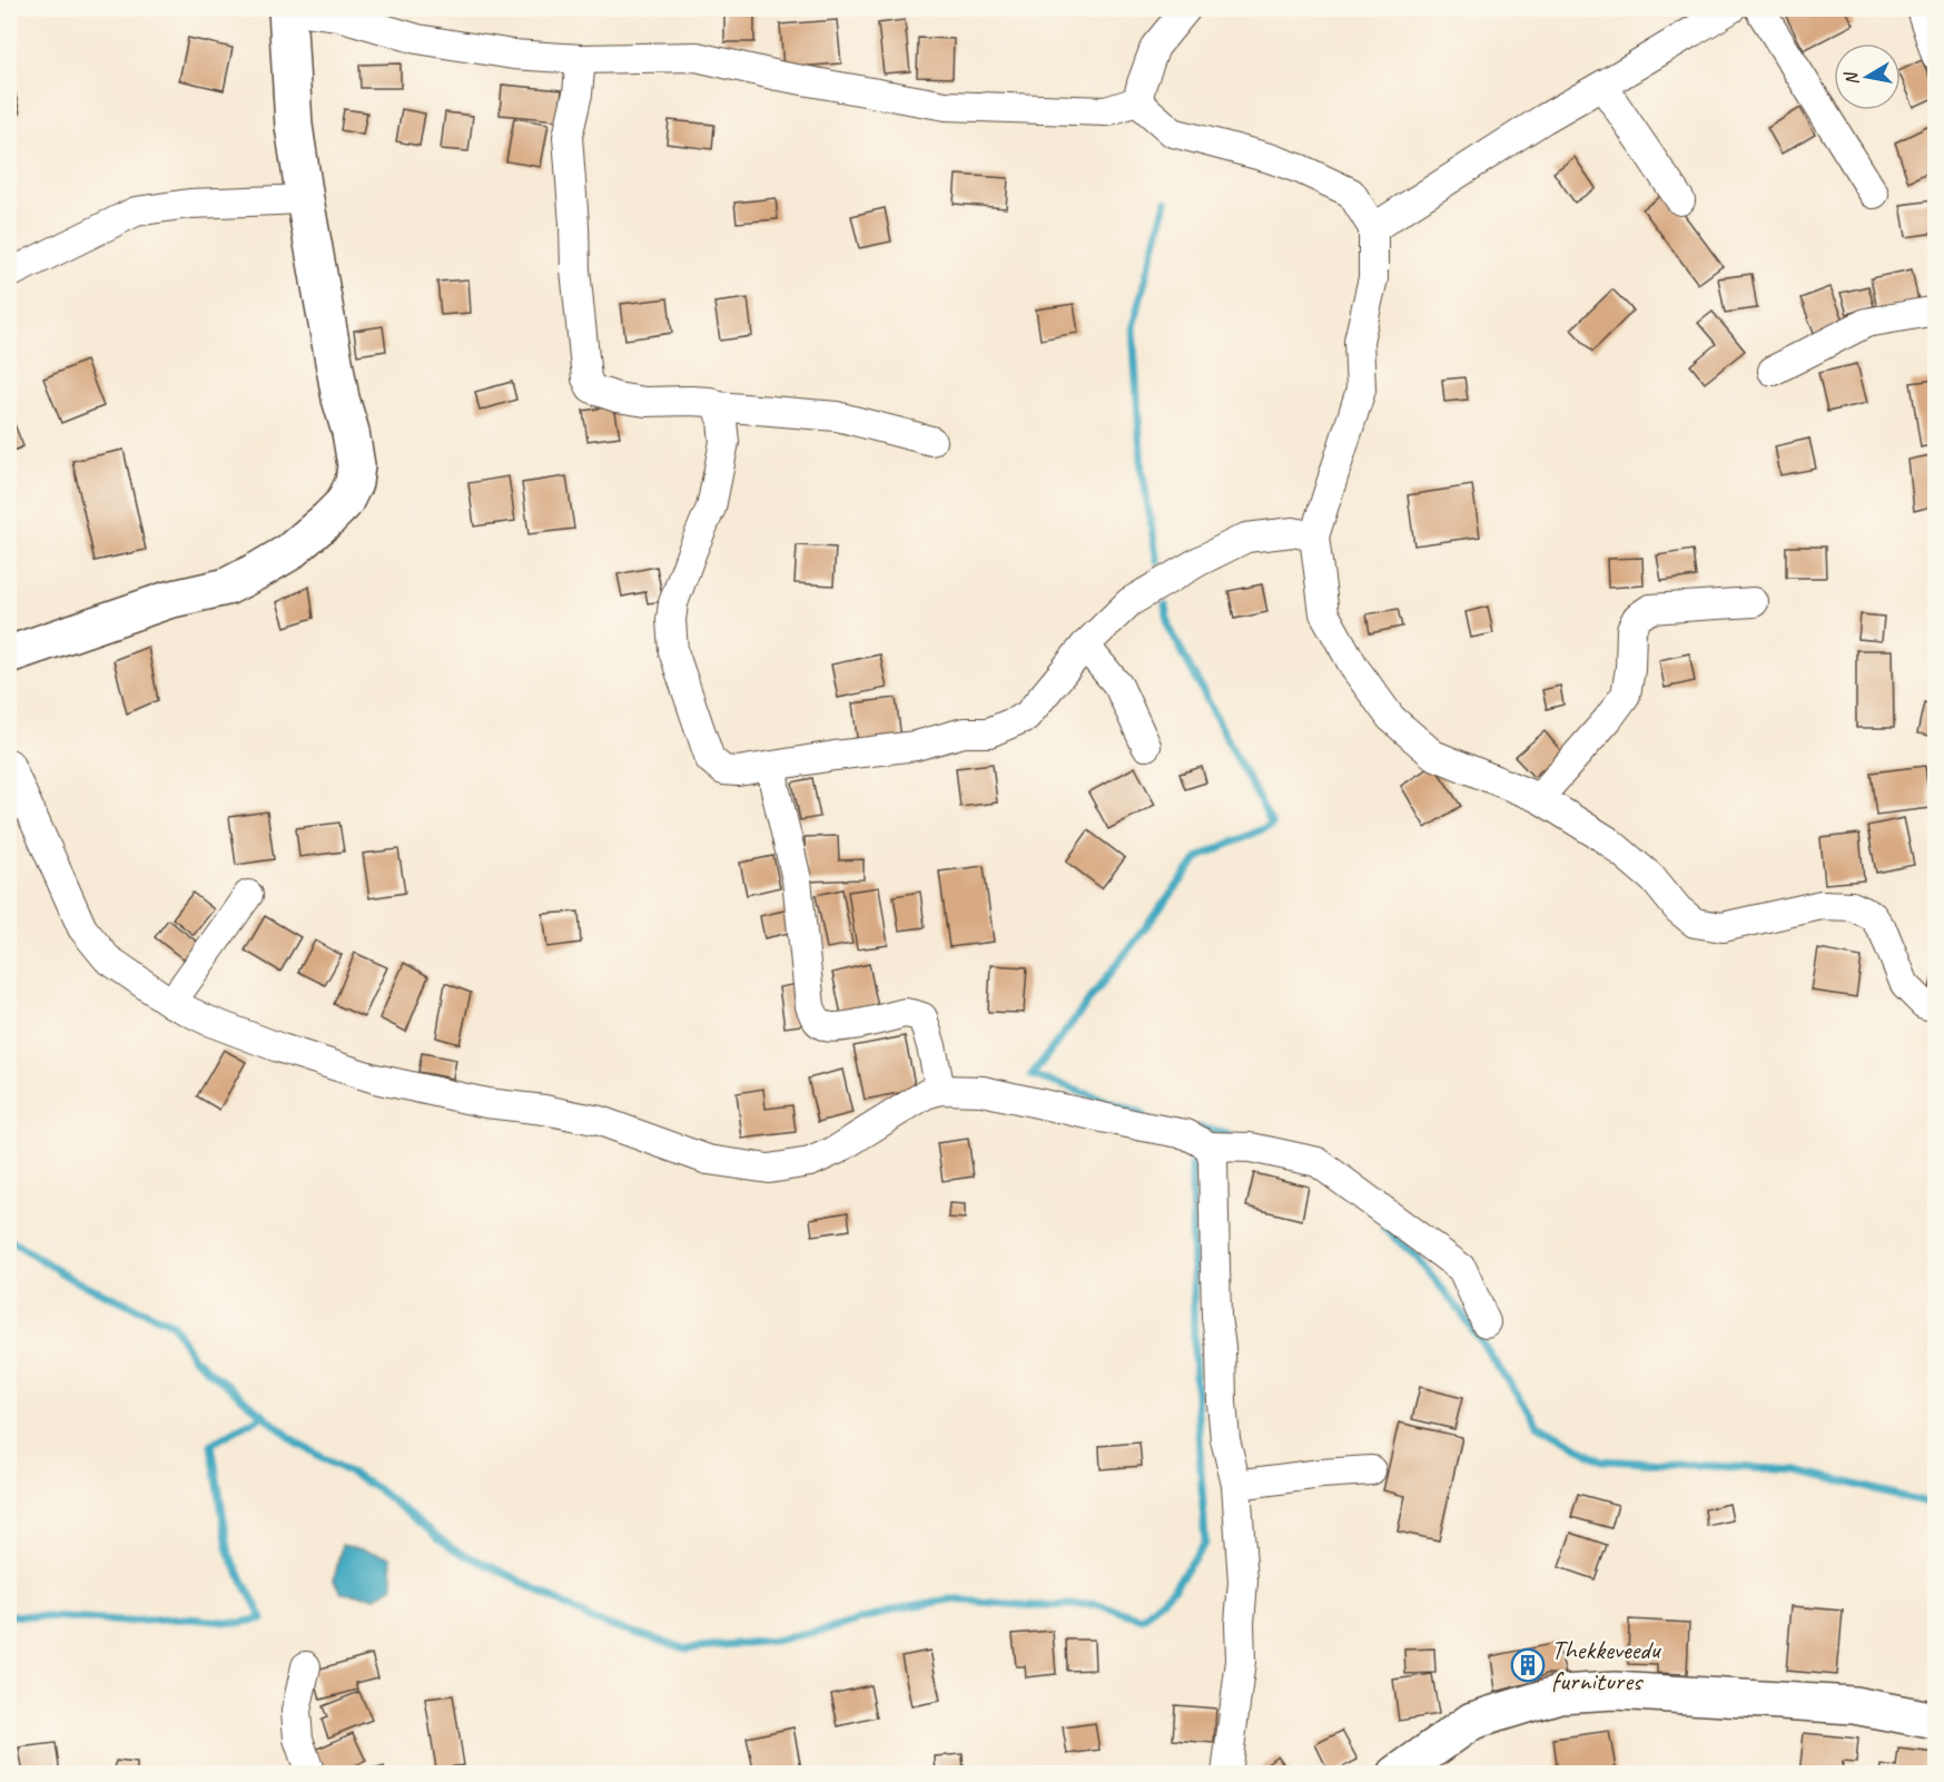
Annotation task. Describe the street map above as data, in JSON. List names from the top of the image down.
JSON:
{
  "places": {
    "building": ["Thekkeveedu furnitures"]
  },
  "north": "left"
}
